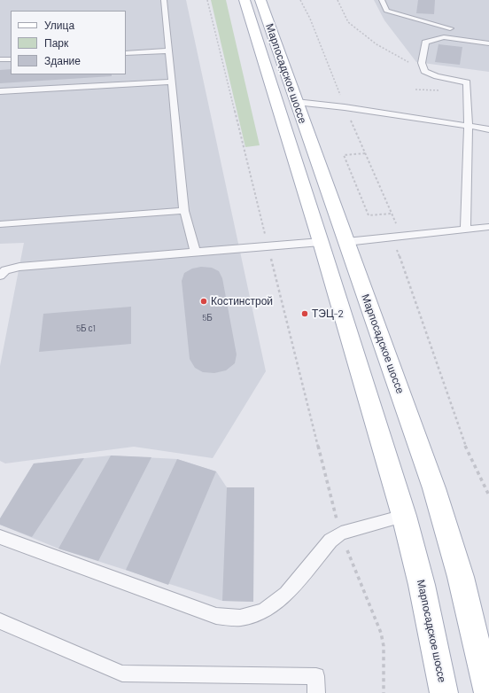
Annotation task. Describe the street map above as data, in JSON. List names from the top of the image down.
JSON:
{
  "streets": {
    "main road": ["Марпосадское шоссе"]
  },
  "places": ["Костинстрой", "ТЭЦ-2"],
  "house_numbers": ["5Б", "5Б с1"],
  "legend": ["Улица", "Парк", "Здание"]
}
